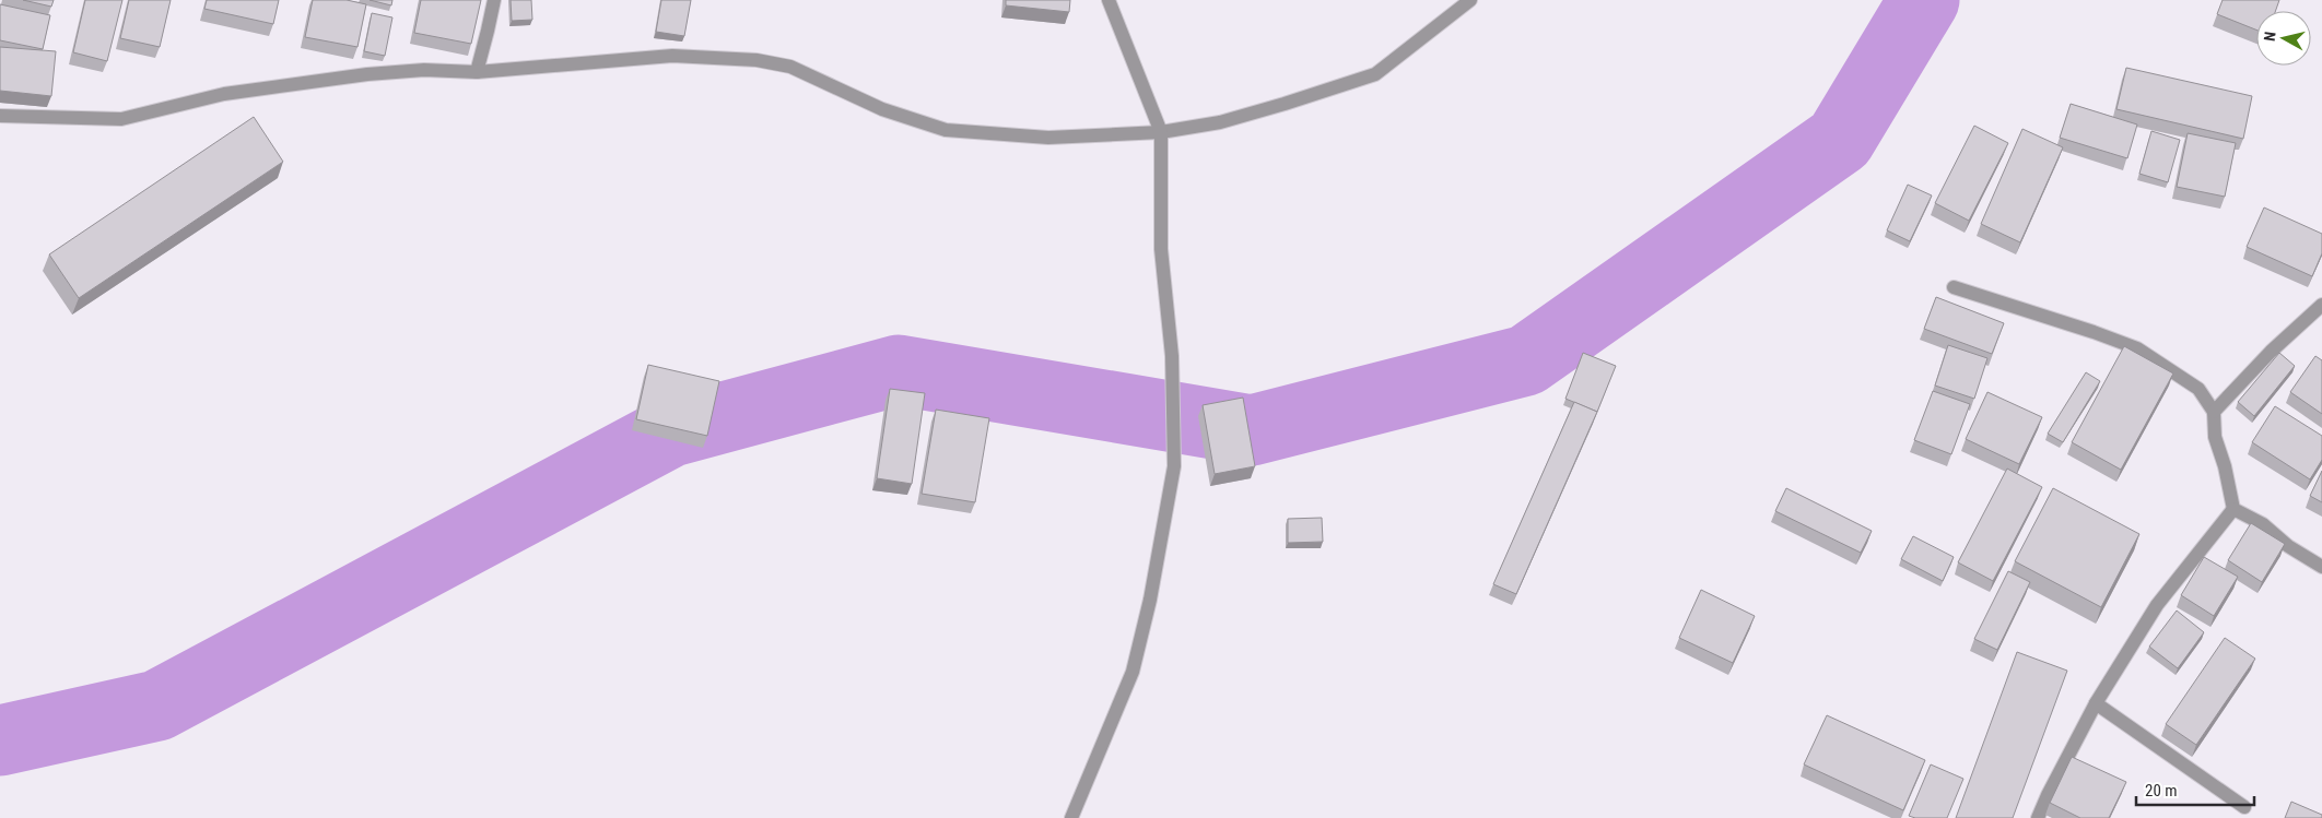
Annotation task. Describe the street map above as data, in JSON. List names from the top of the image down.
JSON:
{
  "scale_bar": "20 m",
  "north": "left"
}
